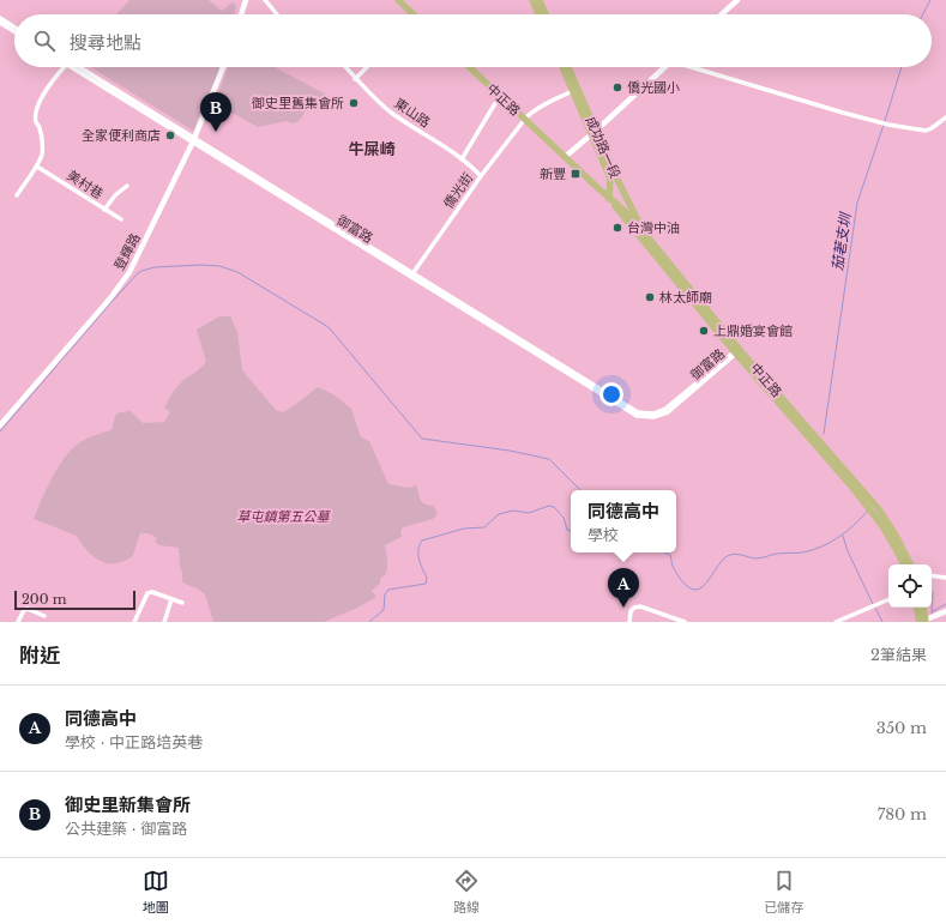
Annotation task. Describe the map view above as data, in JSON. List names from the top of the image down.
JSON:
{
  "streets": {
    "main road": ["中正路", "成功路一段"],
    "street": [
      "東山路",
      "美村巷",
      "僑光街",
      "御富路",
      "登輝路"
    ]
  },
  "crossings": [
    ["中正路", "成功路一段"],
    ["中正路", "僑光街"],
    ["中正路", "御富路"],
    ["東山路", "僑光街"],
    ["成功路一段", "僑光街"],
    ["僑光街", "御富路"],
    ["御富路", "登輝路"]
  ],
  "districts": ["牛屎崎"],
  "water": ["茄荖支圳"],
  "parks": ["草屯鎮第五公墓"],
  "places": {
    "other": [
      "僑光國小",
      "御史里舊集會所",
      "全家便利商店",
      "台灣中油",
      "林太師廟",
      "上鼎婚宴會館"
    ],
    "transit": ["新豐"]
  },
  "scale_bar": "200 m",
  "page": {
    "search": "搜尋地點",
    "pins": ["B", "A"],
    "popup": ["同德高中", "學校"],
    "scale": "200 m",
    "heading": ["附近", "2筆結果"],
    "list": [
      {
        "mark": "A",
        "name": "同德高中",
        "note": "學校 · 中正路培英巷",
        "value": "350 m"
      },
      {
        "mark": "B",
        "name": "御史里新集會所",
        "note": "公共建築 · 御富路",
        "value": "780 m"
      }
    ],
    "nav": ["地圖", "路線", "已儲存"]
  }
}
